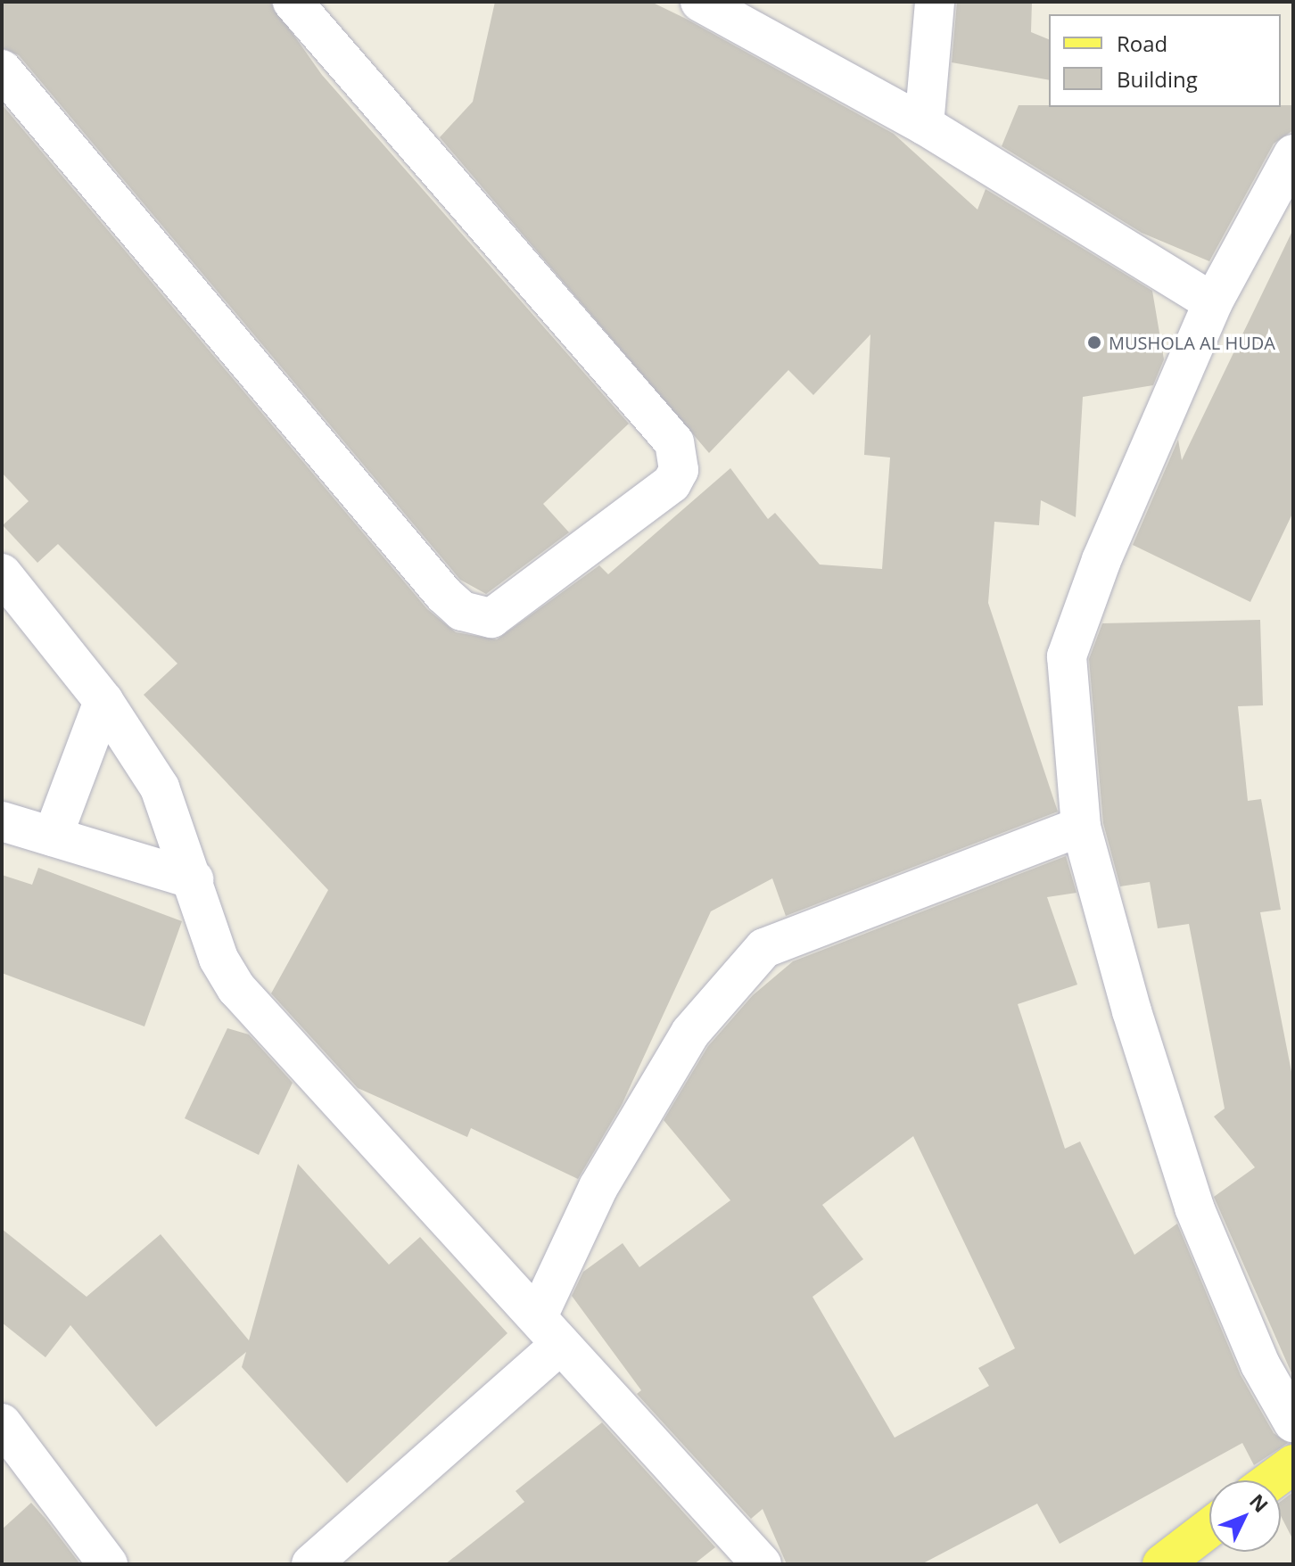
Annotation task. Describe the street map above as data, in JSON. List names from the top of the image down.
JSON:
{
  "places": ["MUSHOLA AL HUDA"],
  "legend": ["Road", "Building"],
  "north": "top right"
}
